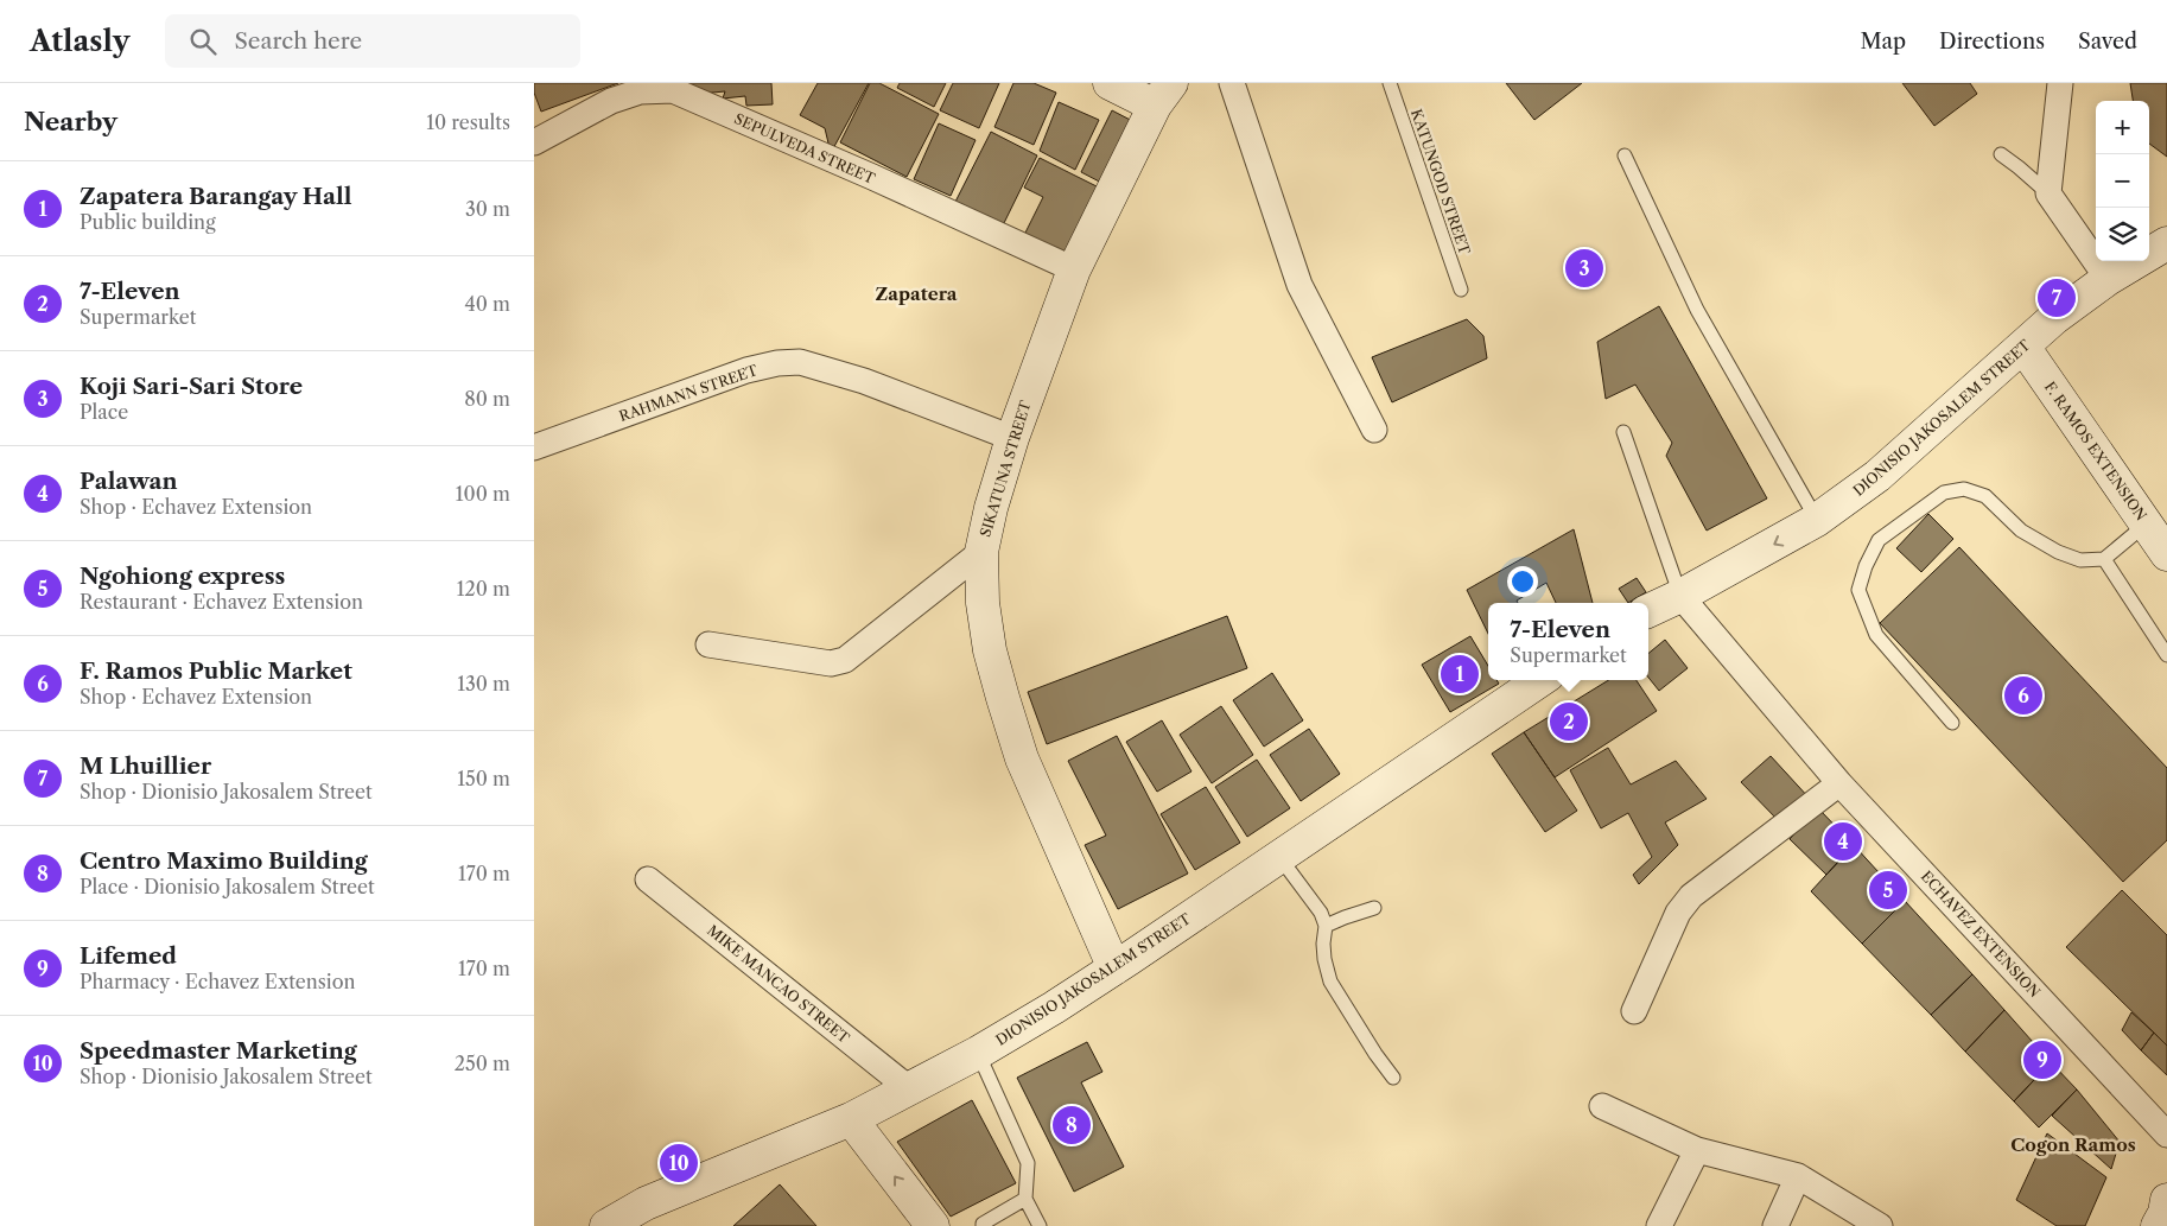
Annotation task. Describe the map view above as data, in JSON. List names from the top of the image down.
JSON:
{
  "streets": {
    "street": [
      "SEPULVEDA STREET",
      "RAHMANN STREET",
      "DIONISIO JAKOSALEM STREET",
      "F. RAMOS EXTENSION",
      "SIKATUNA STREET",
      "ECHAVEZ EXTENSION",
      "MIKE MANCAO STREET"
    ],
    "lane": ["KATUNGOD STREET"]
  },
  "crossings": [
    ["SEPULVEDA STREET", "SIKATUNA STREET"],
    ["RAHMANN STREET", "SIKATUNA STREET"],
    ["DIONISIO JAKOSALEM STREET", "F. RAMOS EXTENSION"],
    ["DIONISIO JAKOSALEM STREET", "SIKATUNA STREET"],
    ["DIONISIO JAKOSALEM STREET", "ECHAVEZ EXTENSION"],
    ["DIONISIO JAKOSALEM STREET", "MIKE MANCAO STREET"]
  ],
  "districts": ["Zapatera", "Cogon Ramos"],
  "page": {
    "header": "Atlasly",
    "search": "Search here",
    "nav": ["Map", "Directions", "Saved"],
    "heading": ["Nearby", "10 results"],
    "map_buttons": ["+", "−"],
    "list": [
      {
        "mark": "1",
        "name": "Zapatera Barangay Hall",
        "note": "Public building",
        "value": "30 m"
      },
      {
        "mark": "2",
        "name": "7-Eleven",
        "note": "Supermarket",
        "value": "40 m"
      },
      {
        "mark": "3",
        "name": "Koji Sari-Sari Store",
        "note": "Place",
        "value": "80 m"
      },
      {
        "mark": "4",
        "name": "Palawan",
        "note": "Shop · Echavez Extension",
        "value": "100 m"
      },
      {
        "mark": "5",
        "name": "Ngohiong express",
        "note": "Restaurant · Echavez Extension",
        "value": "120 m"
      },
      {
        "mark": "6",
        "name": "F. Ramos Public Market",
        "note": "Shop · Echavez Extension",
        "value": "130 m"
      },
      {
        "mark": "7",
        "name": "M Lhuillier",
        "note": "Shop · Dionisio Jakosalem Street",
        "value": "150 m"
      },
      {
        "mark": "8",
        "name": "Centro Maximo Building",
        "note": "Place · Dionisio Jakosalem Street",
        "value": "170 m"
      },
      {
        "mark": "9",
        "name": "Lifemed",
        "note": "Pharmacy · Echavez Extension",
        "value": "170 m"
      },
      {
        "mark": "10",
        "name": "Speedmaster Marketing",
        "note": "Shop · Dionisio Jakosalem Street",
        "value": "250 m"
      }
    ],
    "pins": [
      "3",
      "7",
      "1",
      "6",
      "2",
      "4",
      "5",
      "9",
      "8",
      "10"
    ],
    "popup": ["7-Eleven", "Supermarket"]
  }
}
